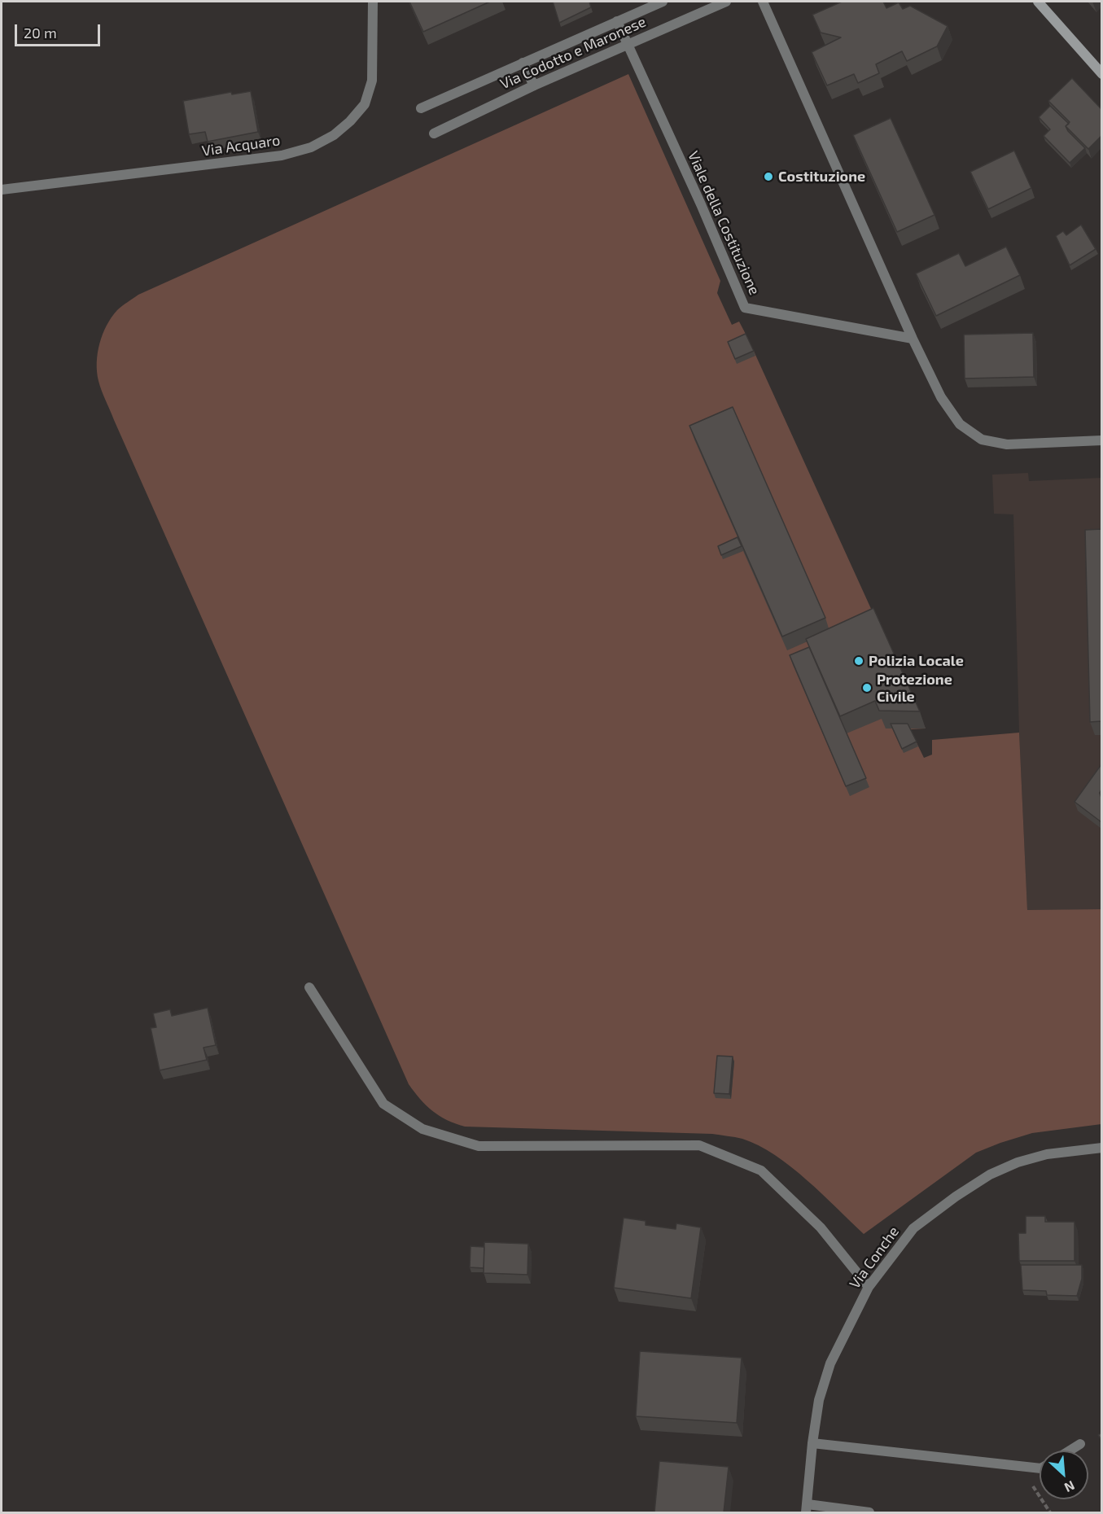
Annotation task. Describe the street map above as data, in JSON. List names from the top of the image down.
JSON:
{
  "streets": {
    "street": [
      "Via Codotto e Maronese",
      "Via Acquaro",
      "Viale della Costituzione",
      "Via Conche"
    ]
  },
  "crossings": [
    ["Via Codotto e Maronese", "Viale della Costituzione"]
  ],
  "places": ["Costituzione", "Polizia Locale", "Protezione Civile"],
  "scale_bar": "20 m",
  "north": "bottom right"
}
